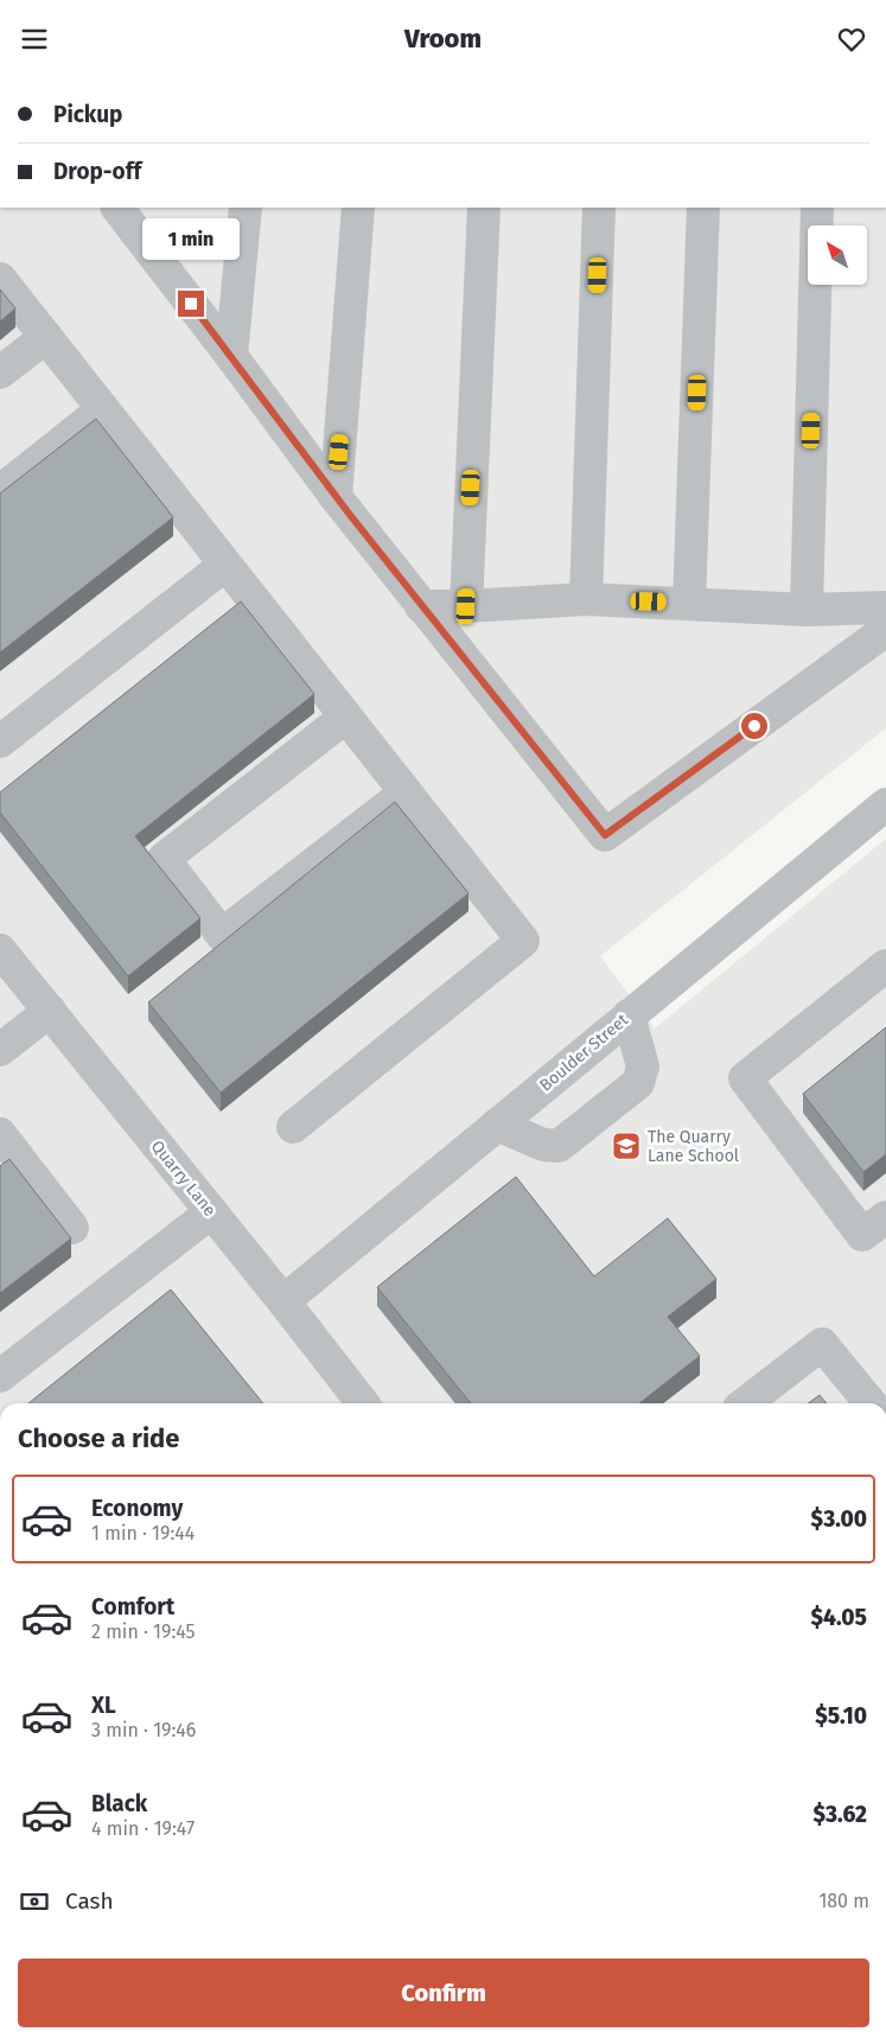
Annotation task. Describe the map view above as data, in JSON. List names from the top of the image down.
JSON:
{
  "streets": {
    "street": ["Boulder Street", "Quarry Lane"]
  },
  "crossings": [
    ["Boulder Street", "Quarry Lane"]
  ],
  "places": {
    "school or university": ["The Quarry Lane School"]
  },
  "north": "top left",
  "page": {
    "header": "Vroom",
    "banner": ["Pickup", "Drop-off"],
    "bubble": "1 min",
    "heading": "Choose a ride",
    "list": [
      {
        "name": "Economy",
        "note": "1 min · 19:44",
        "value": "$3.00"
      },
      {
        "name": "Comfort",
        "note": "2 min · 19:45",
        "value": "$4.05"
      },
      {
        "name": "XL",
        "note": "3 min · 19:46",
        "value": "$5.10"
      },
      {
        "name": "Black",
        "note": "4 min · 19:47",
        "value": "$3.62"
      }
    ],
    "pay": ["Cash", "180 m"],
    "buttons": "Confirm"
  }
}
